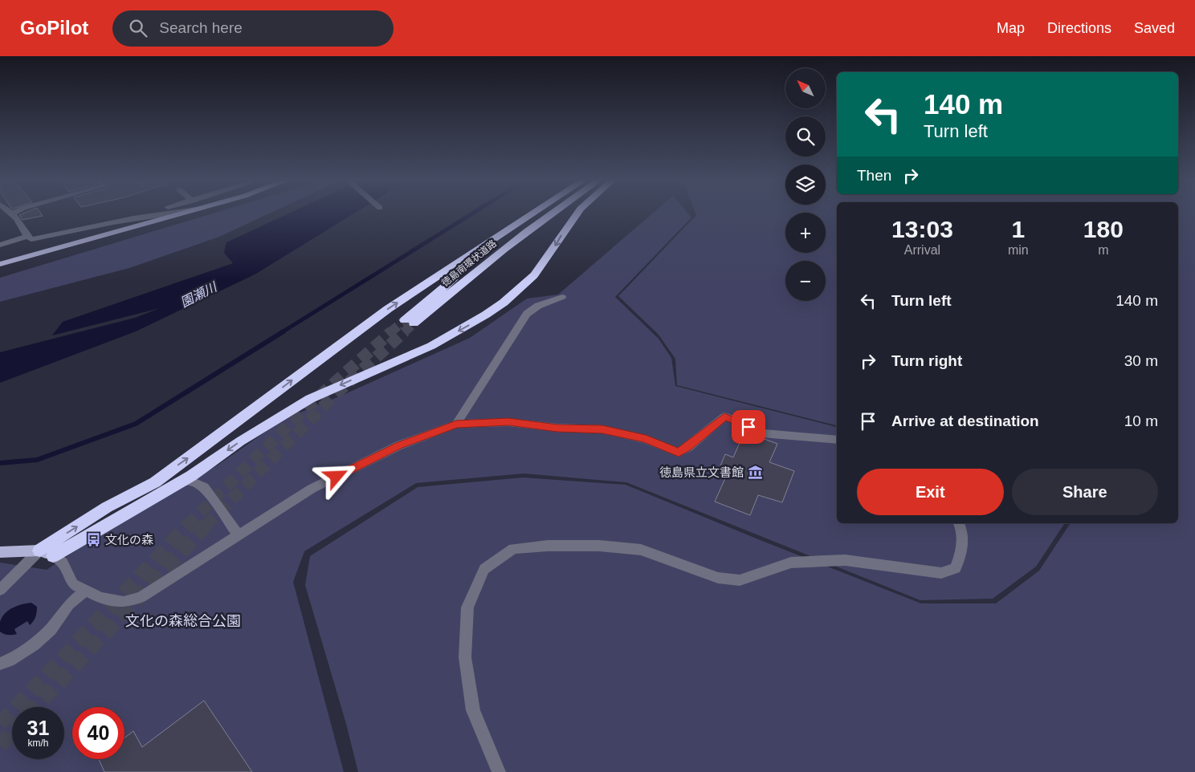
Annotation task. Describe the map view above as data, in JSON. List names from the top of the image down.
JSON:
{
  "streets": {
    "highway": ["徳島南環状道路"]
  },
  "water": ["園瀬川"],
  "parks": ["文化の森総合公園"],
  "places": {
    "museum": ["徳島県立文書館"],
    "bus stop": ["文化の森"]
  },
  "north": "top left",
  "page": {
    "header": "GoPilot",
    "search": "Search here",
    "nav": ["Map", "Directions", "Saved"],
    "map_buttons": ["+", "−"],
    "turn": ["140 m", "Turn left"],
    "then": "Then",
    "eta": [
      "13:03",
      "Arrival",
      "1",
      "min",
      "180",
      "m"
    ],
    "list": [
      {
        "name": "Turn left",
        "value": "140 m"
      },
      {
        "name": "Turn right",
        "value": "30 m"
      },
      {
        "name": "Arrive at destination",
        "value": "10 m"
      }
    ],
    "buttons": ["Exit", "Share"],
    "speed": "31 km/h",
    "limit": "40"
  }
}
